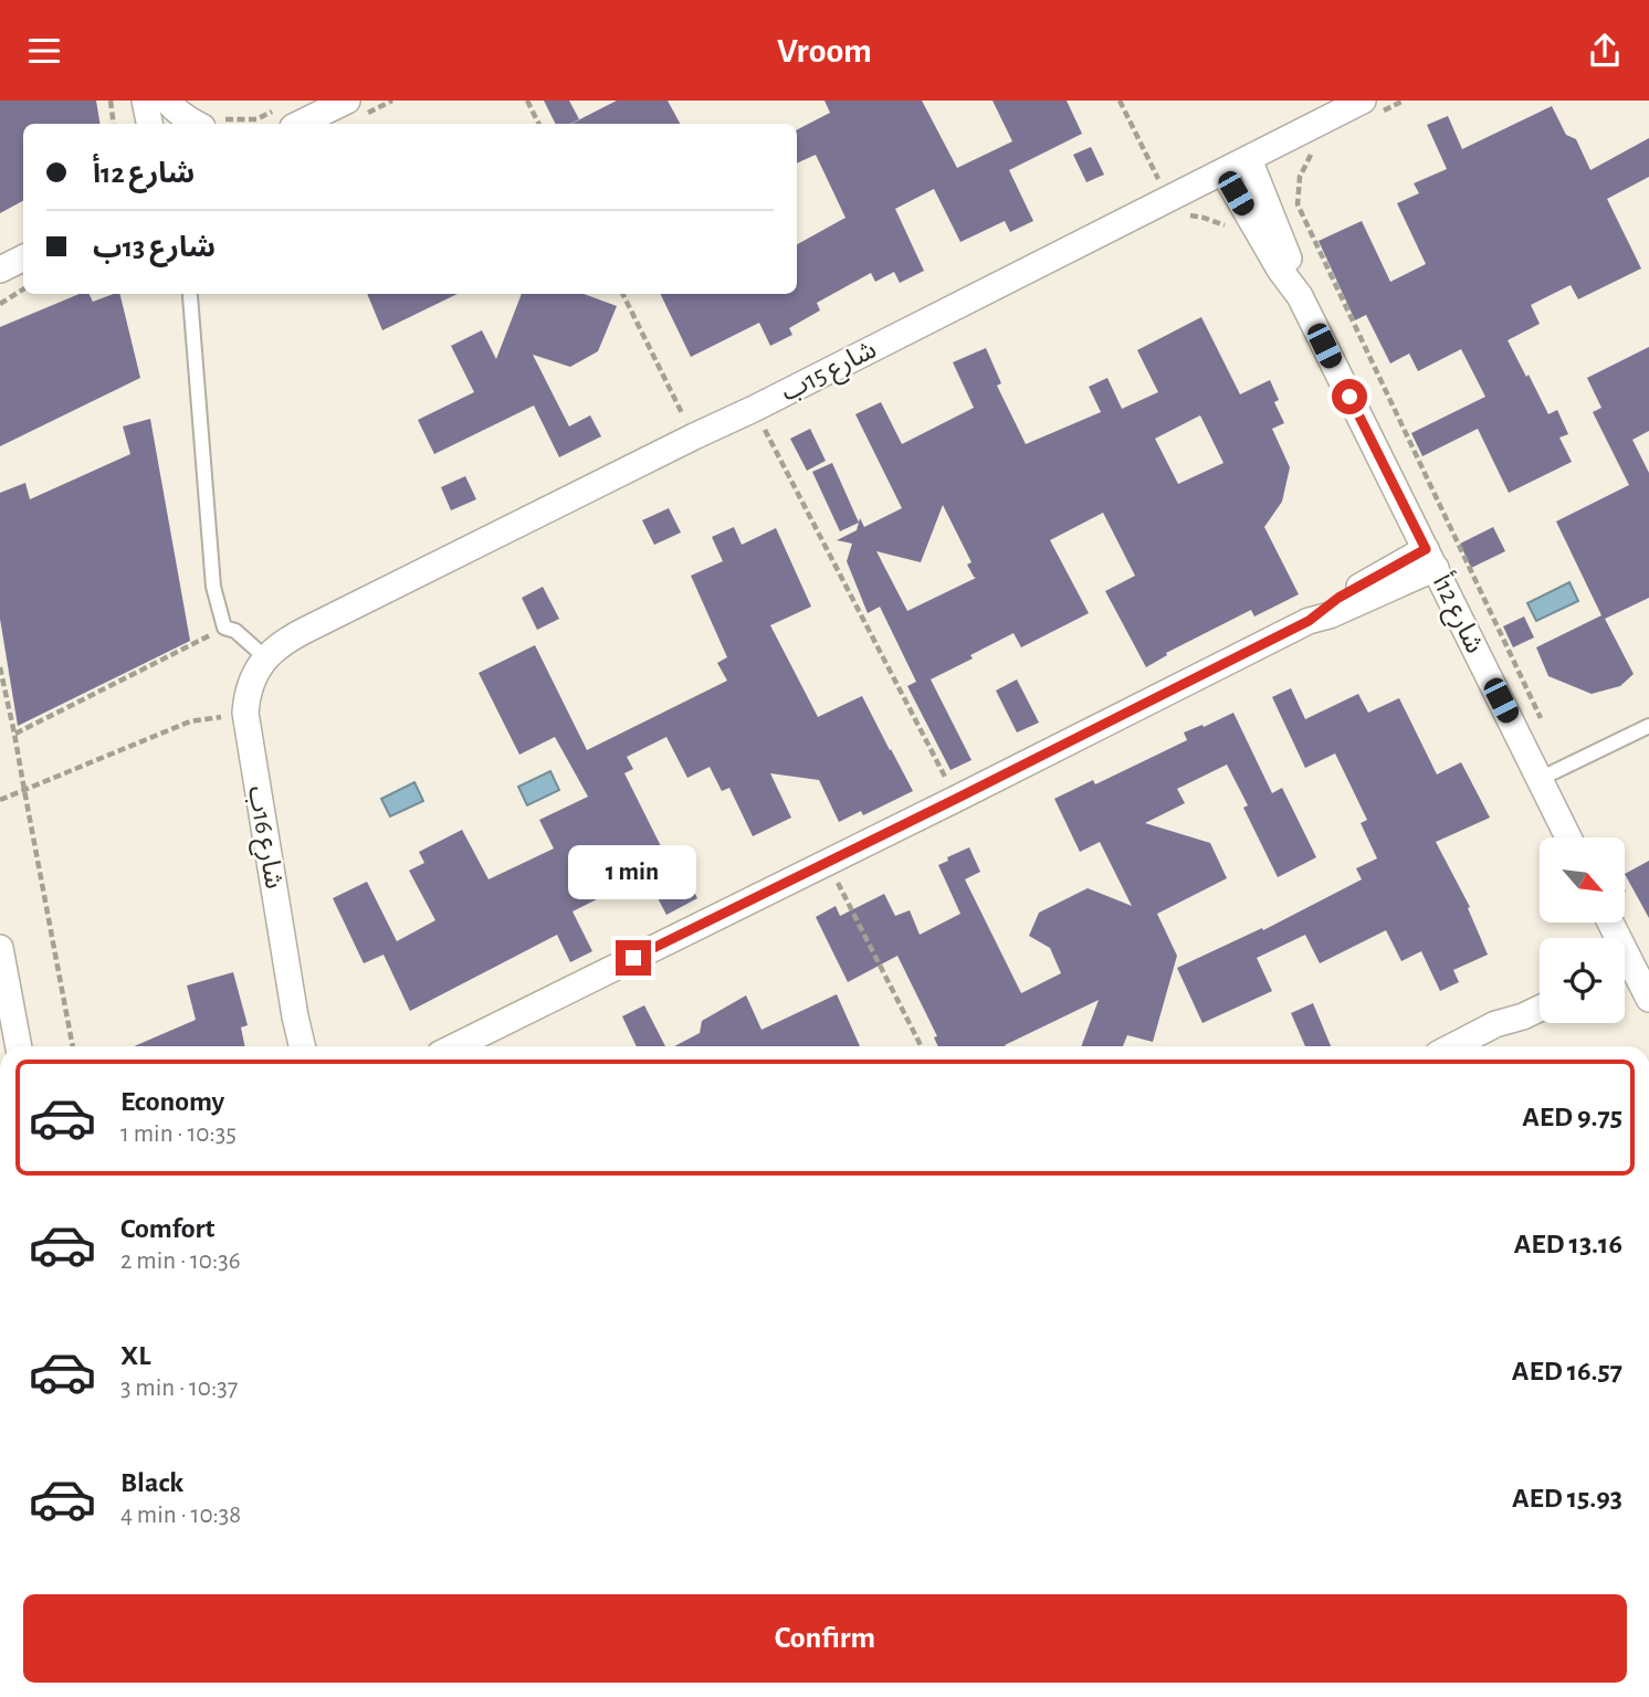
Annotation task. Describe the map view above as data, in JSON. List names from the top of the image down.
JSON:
{
  "streets": {
    "street": ["شارع 15ب", "شارع 12أ", "شارع 16ب"]
  },
  "crossings": [
    ["شارع 15ب", "شارع 12أ"],
    ["شارع 15ب", "شارع 16ب"]
  ],
  "north": "bottom right",
  "page": {
    "header": "Vroom",
    "banner": ["شارع 12أ", "شارع 13ب"],
    "bubble": "1 min",
    "list": [
      {
        "name": "Economy",
        "note": "1 min · 10:35",
        "value": "AED 9.75"
      },
      {
        "name": "Comfort",
        "note": "2 min · 10:36",
        "value": "AED 13.16"
      },
      {
        "name": "XL",
        "note": "3 min · 10:37",
        "value": "AED 16.57"
      },
      {
        "name": "Black",
        "note": "4 min · 10:38",
        "value": "AED 15.93"
      }
    ],
    "buttons": "Confirm"
  }
}
